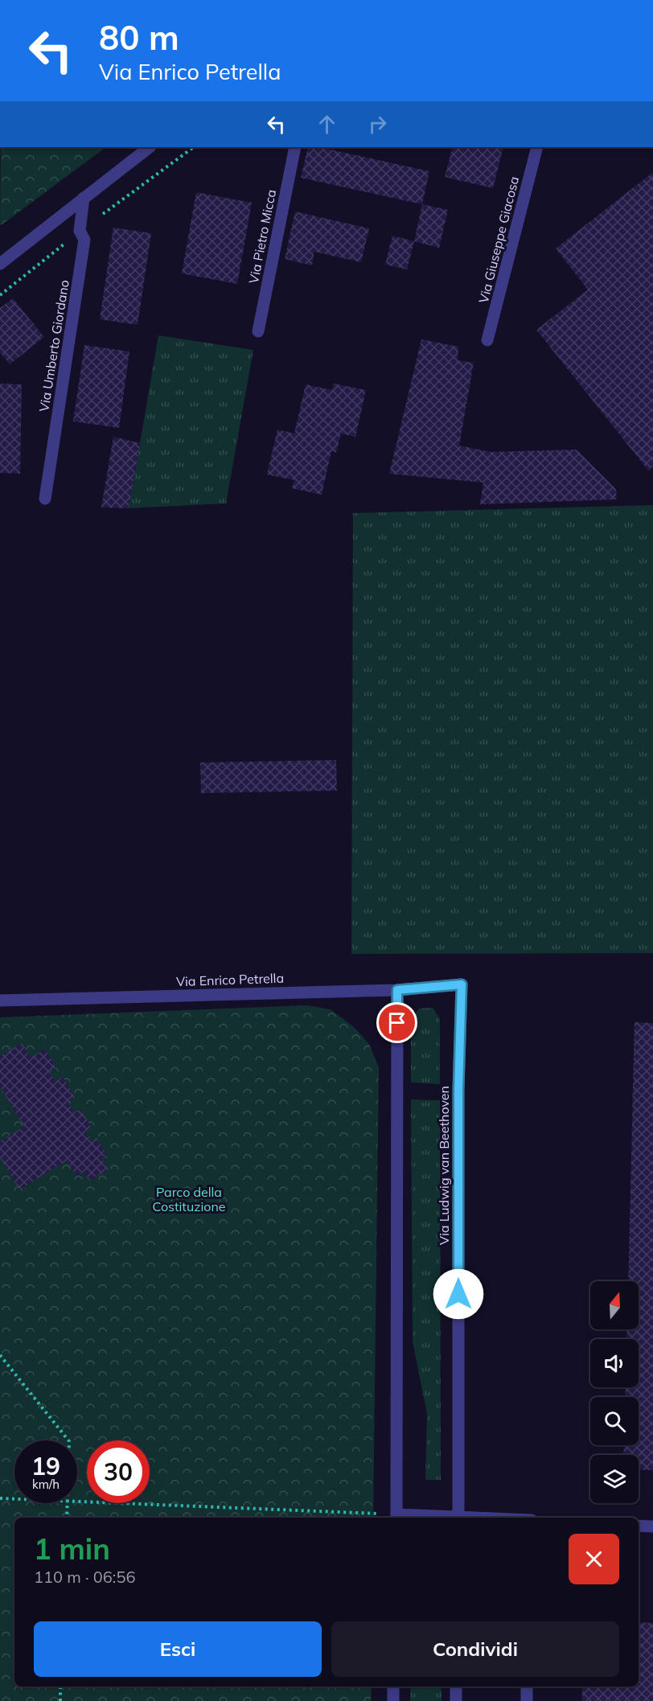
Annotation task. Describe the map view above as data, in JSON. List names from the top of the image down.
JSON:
{
  "streets": {
    "street": [
      "Via Pietro Micca",
      "Via Giuseppe Giacosa",
      "Via Umberto Giordano",
      "Via Enrico Petrella",
      "Via Ludwig van Beethoven"
    ]
  },
  "crossings": [
    ["Via Enrico Petrella", "Via Ludwig van Beethoven"]
  ],
  "parks": ["Parco della Costituzione"],
  "north": "top",
  "page": {
    "turn": ["80 m", "Via Enrico Petrella"],
    "speed": "19 km/h",
    "limit": "30",
    "heading": ["1 min", "110 m · 06:56"],
    "buttons": ["Esci", "Condividi"]
  }
}
